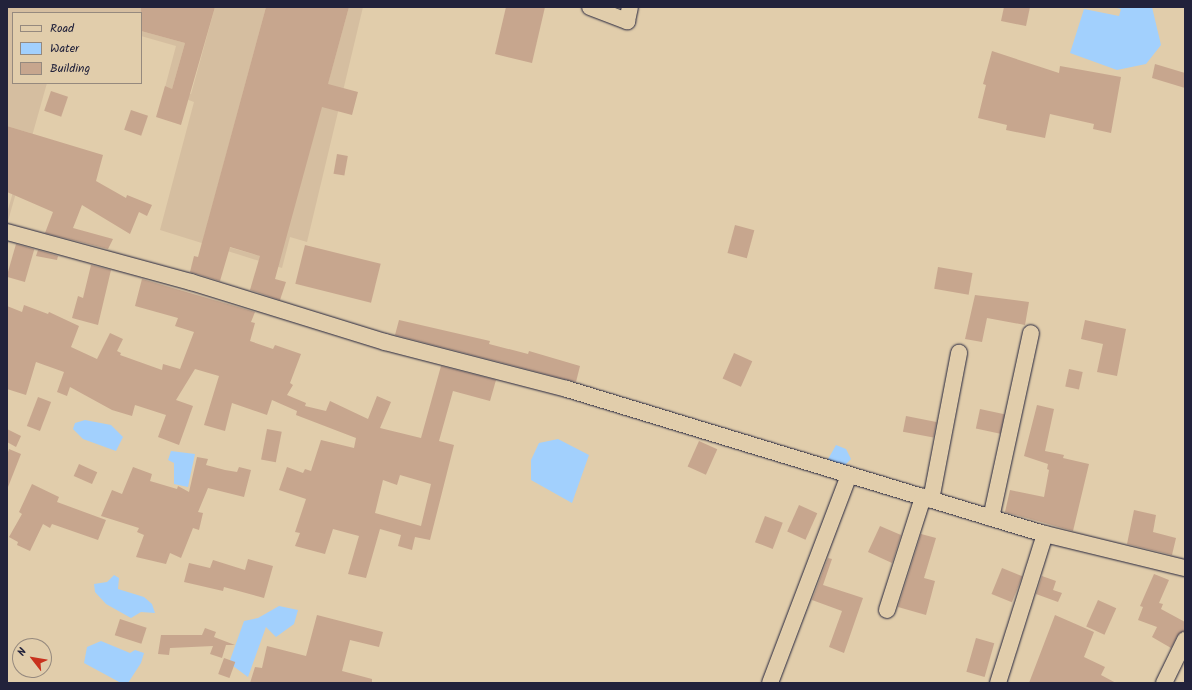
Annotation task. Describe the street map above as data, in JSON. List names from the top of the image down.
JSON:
{
  "legend": ["Road", "Water", "Building"],
  "north": "top left"
}
